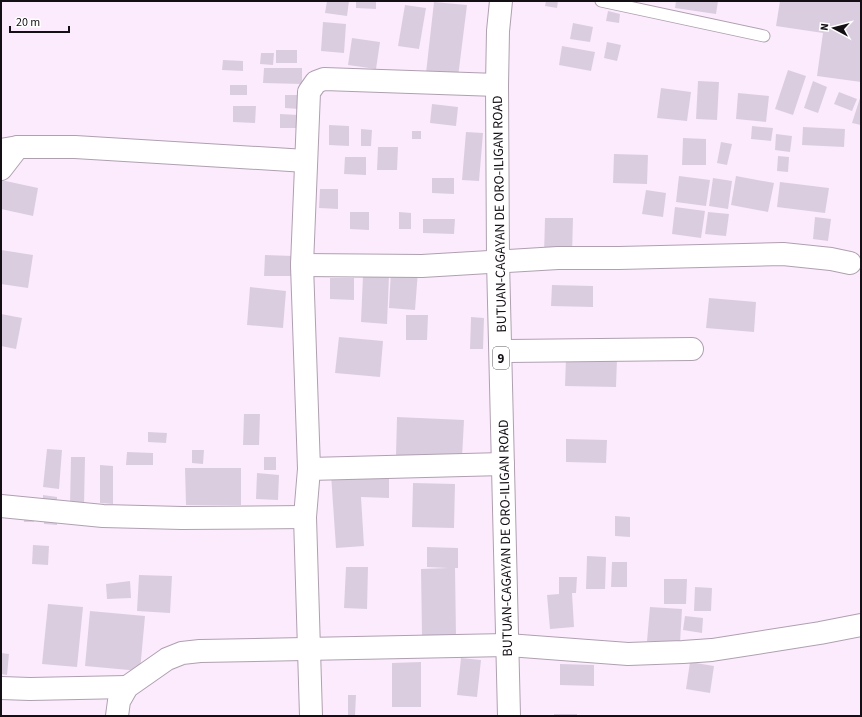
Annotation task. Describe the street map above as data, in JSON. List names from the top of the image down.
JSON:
{
  "streets": {
    "main road": ["BUTUAN-CAGAYAN DE ORO-ILIGAN ROAD", "9"]
  },
  "scale_bar": "20 m",
  "north": "left"
}
